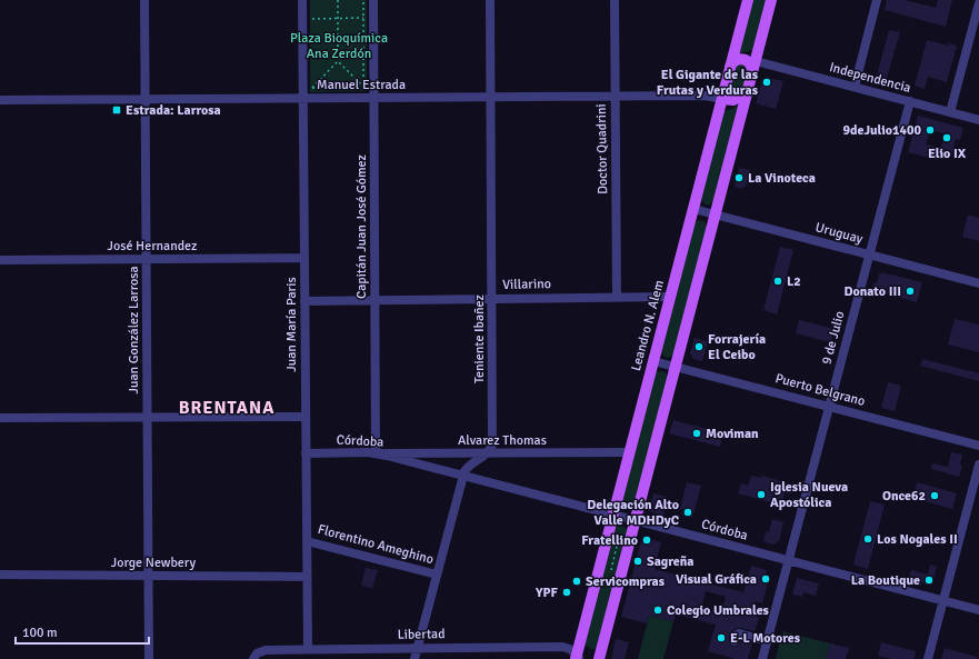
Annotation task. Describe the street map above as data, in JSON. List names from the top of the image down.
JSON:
{
  "streets": {
    "main road": ["Leandro N. Alem"],
    "street": [
      "Independencia",
      "Manuel Estrada",
      "Doctor Quadrini",
      "Capitán Juan José Gómez",
      "Uruguay",
      "José Hernandez",
      "Villarino",
      "Juan María Paris",
      "Juan González Larrosa",
      "9 de Julio",
      "Teniente Ibañez",
      "Puerto Belgrano",
      "Alvarez Thomas",
      "Córdoba",
      "Florentino Ameghino",
      "Jorge Newbery",
      "Libertad"
    ]
  },
  "crossings": [
    ["Independencia", "9 de Julio"],
    ["Manuel Estrada", "Doctor Quadrini"],
    ["Manuel Estrada", "Capitán Juan José Gómez"],
    ["Manuel Estrada", "Juan María Paris"],
    ["Manuel Estrada", "Leandro N. Alem"],
    ["Manuel Estrada", "Juan González Larrosa"],
    ["Manuel Estrada", "Teniente Ibañez"],
    ["Doctor Quadrini", "Villarino"],
    ["Capitán Juan José Gómez", "Villarino"],
    ["Capitán Juan José Gómez", "Alvarez Thomas"],
    ["Capitán Juan José Gómez", "Córdoba"],
    ["Uruguay", "Leandro N. Alem"],
    ["Uruguay", "9 de Julio"],
    ["José Hernandez", "Juan María Paris"],
    ["José Hernandez", "Juan González Larrosa"],
    ["Villarino", "Juan María Paris"],
    ["Villarino", "Leandro N. Alem"],
    ["Villarino", "Teniente Ibañez"],
    ["Juan María Paris", "Córdoba"],
    ["Juan María Paris", "Florentino Ameghino"],
    ["Juan María Paris", "Jorge Newbery"],
    ["Juan María Paris", "Libertad"],
    ["Leandro N. Alem", "Puerto Belgrano"],
    ["Leandro N. Alem", "Alvarez Thomas"],
    ["Leandro N. Alem", "Córdoba"],
    ["Leandro N. Alem", "Libertad"],
    ["Juan González Larrosa", "Jorge Newbery"],
    ["9 de Julio", "Puerto Belgrano"],
    ["9 de Julio", "Córdoba"],
    ["Teniente Ibañez", "Alvarez Thomas"],
    ["Alvarez Thomas", "Córdoba"]
  ],
  "districts": ["BRENTANA"],
  "parks": ["Plaza Bioquímica Ana Zerdón"],
  "places": {
    "other": [
      "El Gigante de las Frutas y Verduras",
      "9deJulio1400",
      "Elio IX",
      "La Vinoteca",
      "L2",
      "Donato III",
      "Forrajería El Ceibo",
      "Moviman",
      "Iglesia Nueva Apostólica",
      "Once62",
      "Delegación Alto Valle MDHDyC",
      "Los Nogales II",
      "Fratellino",
      "Sagreña",
      "Visual Gráfica",
      "La Boutique",
      "Servicompras",
      "YPF",
      "Colegio Umbrales",
      "E-L Motores"
    ],
    "transit": ["Estrada: Larrosa"]
  },
  "scale_bar": "100 m"
}
